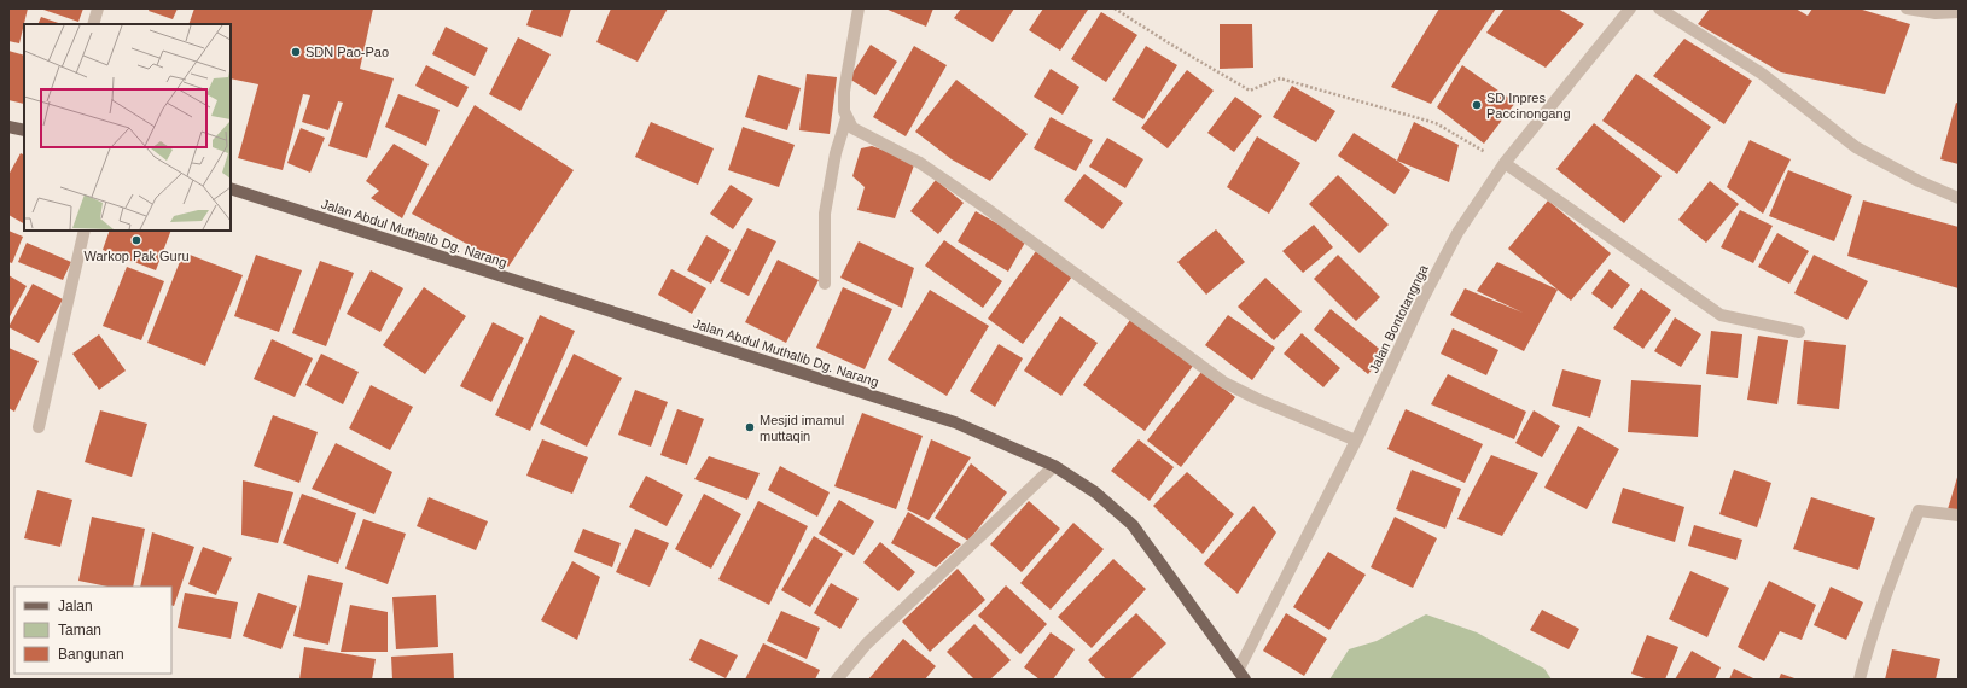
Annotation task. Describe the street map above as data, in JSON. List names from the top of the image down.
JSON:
{
  "streets": {
    "main road": ["Jalan Abdul Muthalib Dg. Narang"],
    "street": ["Jalan Bontotangnga"]
  },
  "crossings": [
    ["Jalan Abdul Muthalib Dg. Narang", "Jalan Bontotangnga"]
  ],
  "places": [
    "SDN Pao-Pao",
    "SD Inpres Paccinongang",
    "Warkop Pak Guru",
    "Mesjid imamul muttaqin"
  ],
  "legend": ["Jalan", "Taman", "Bangunan"]
}
